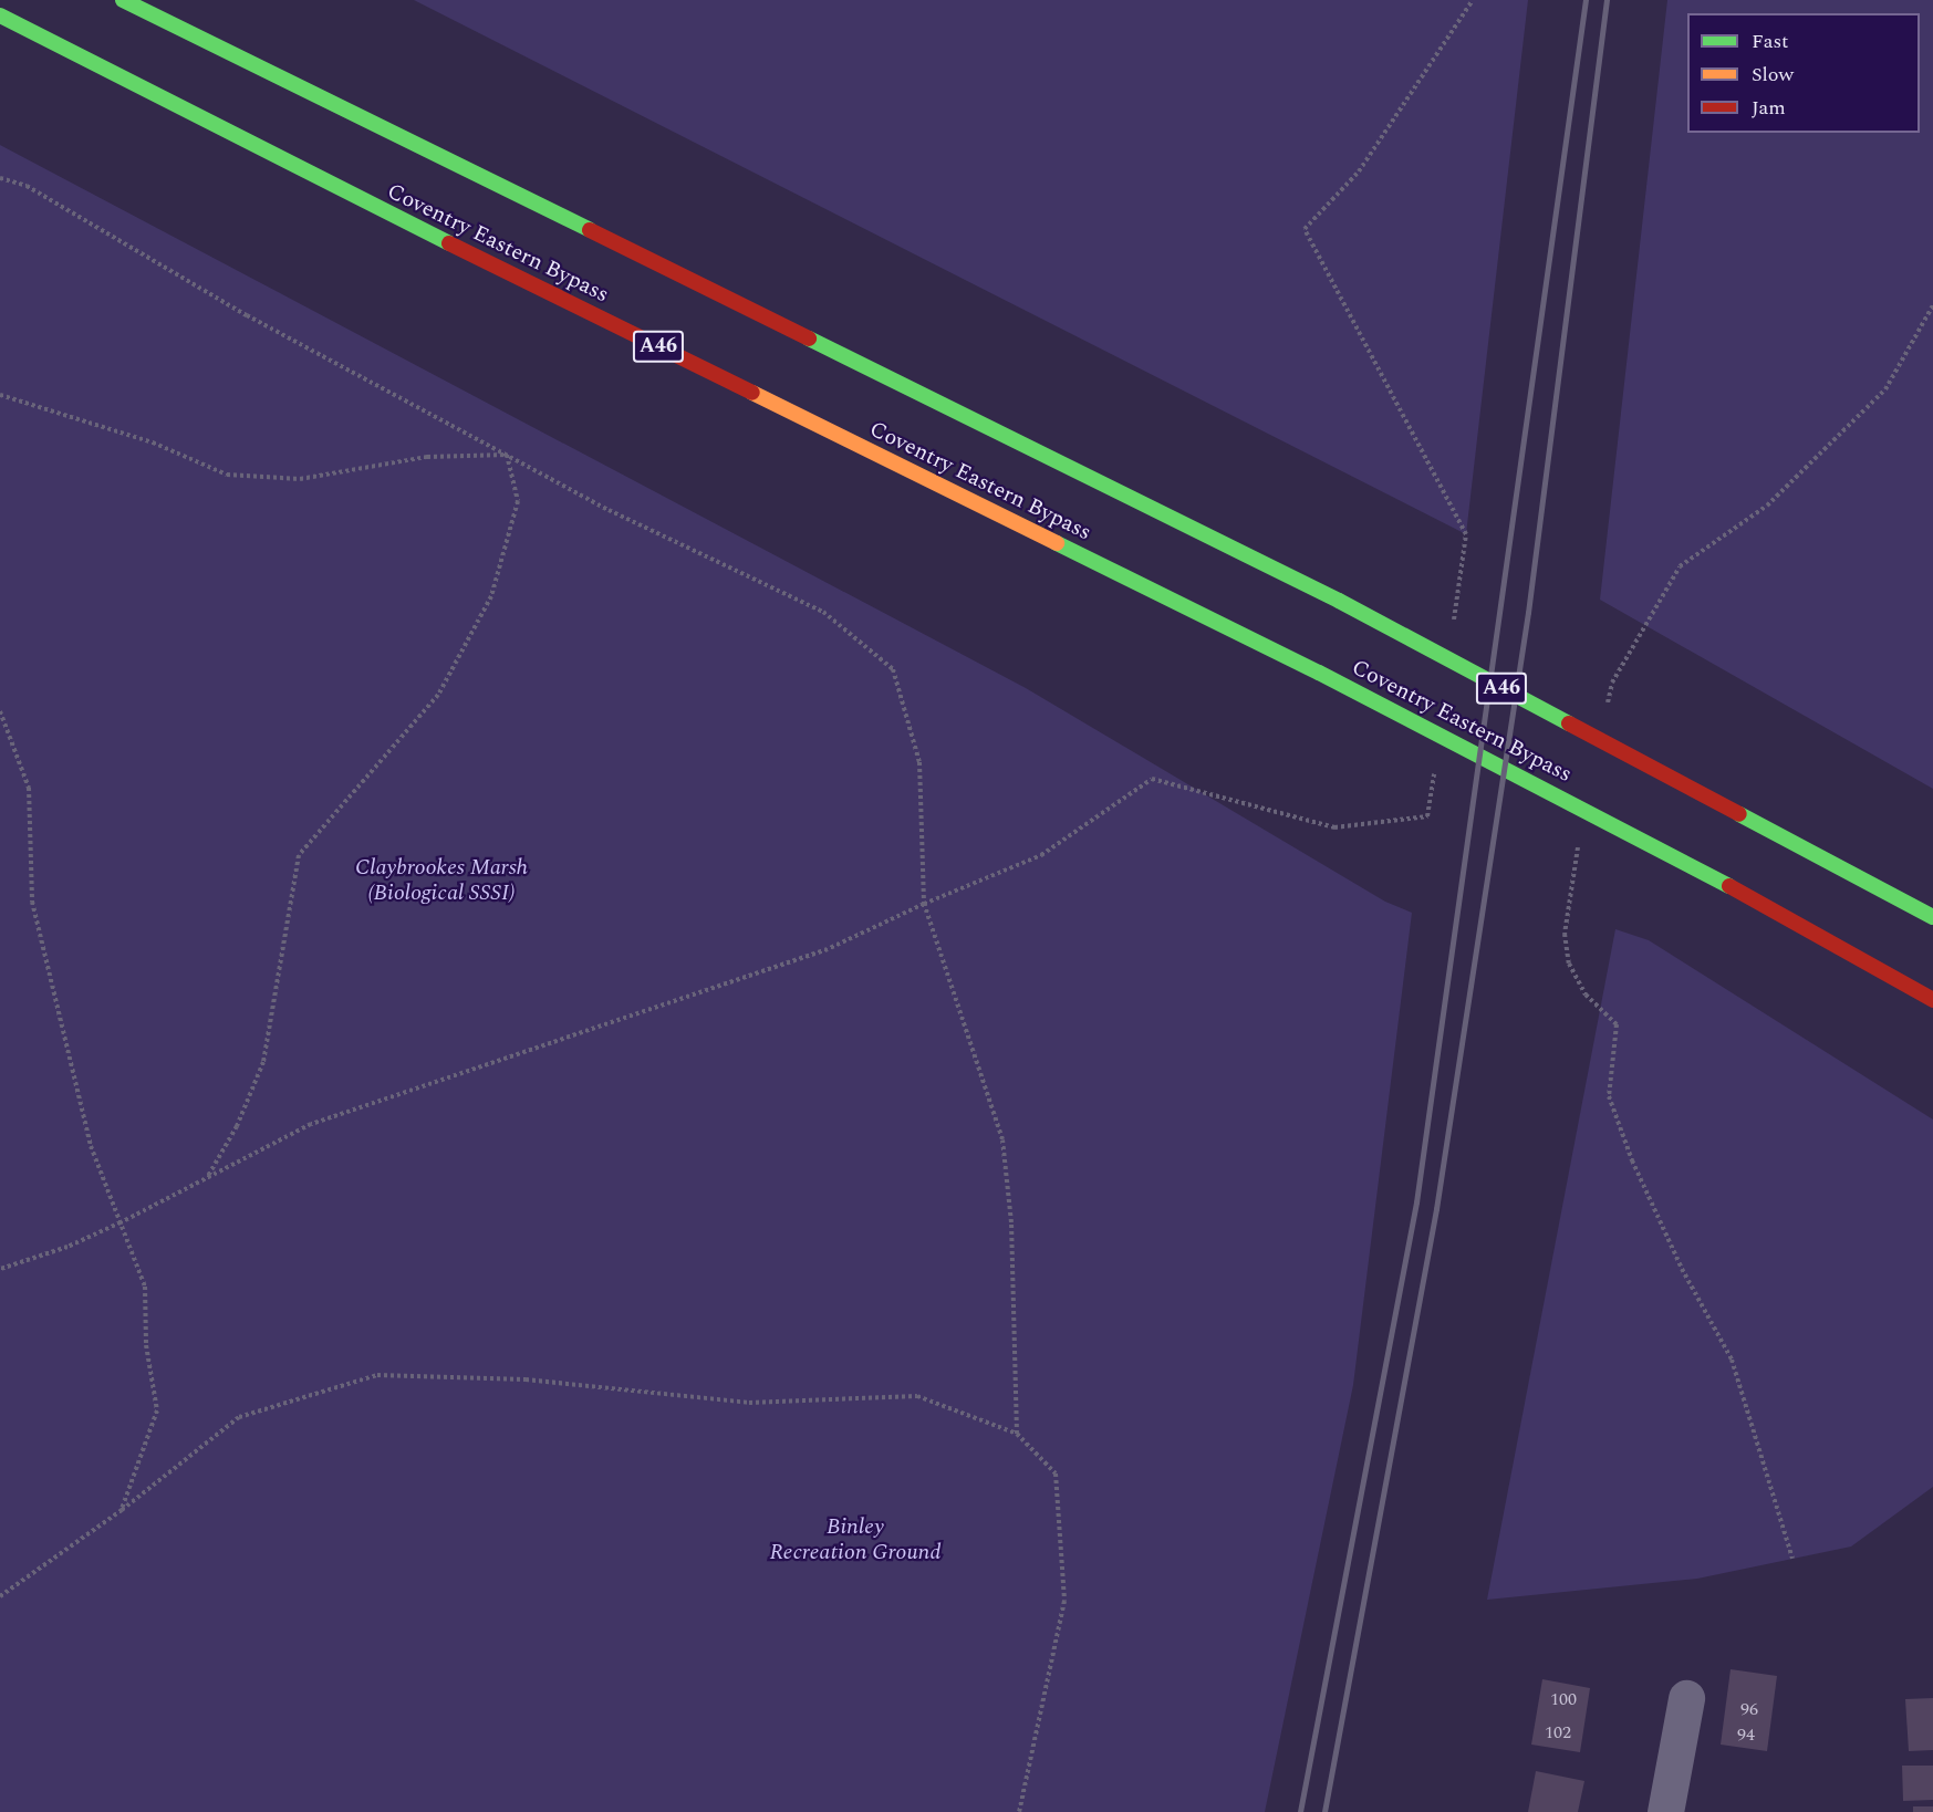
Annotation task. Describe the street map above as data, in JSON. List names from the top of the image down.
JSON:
{
  "streets": {
    "highway": ["Coventry Eastern Bypass", "A46"]
  },
  "parks": ["Claybrookes Marsh (Biological SSSI)", "Binley Recreation Ground"],
  "house_numbers": [
    "100",
    "96",
    "102",
    "94"
  ],
  "legend": ["Fast", "Slow", "Jam"]
}
